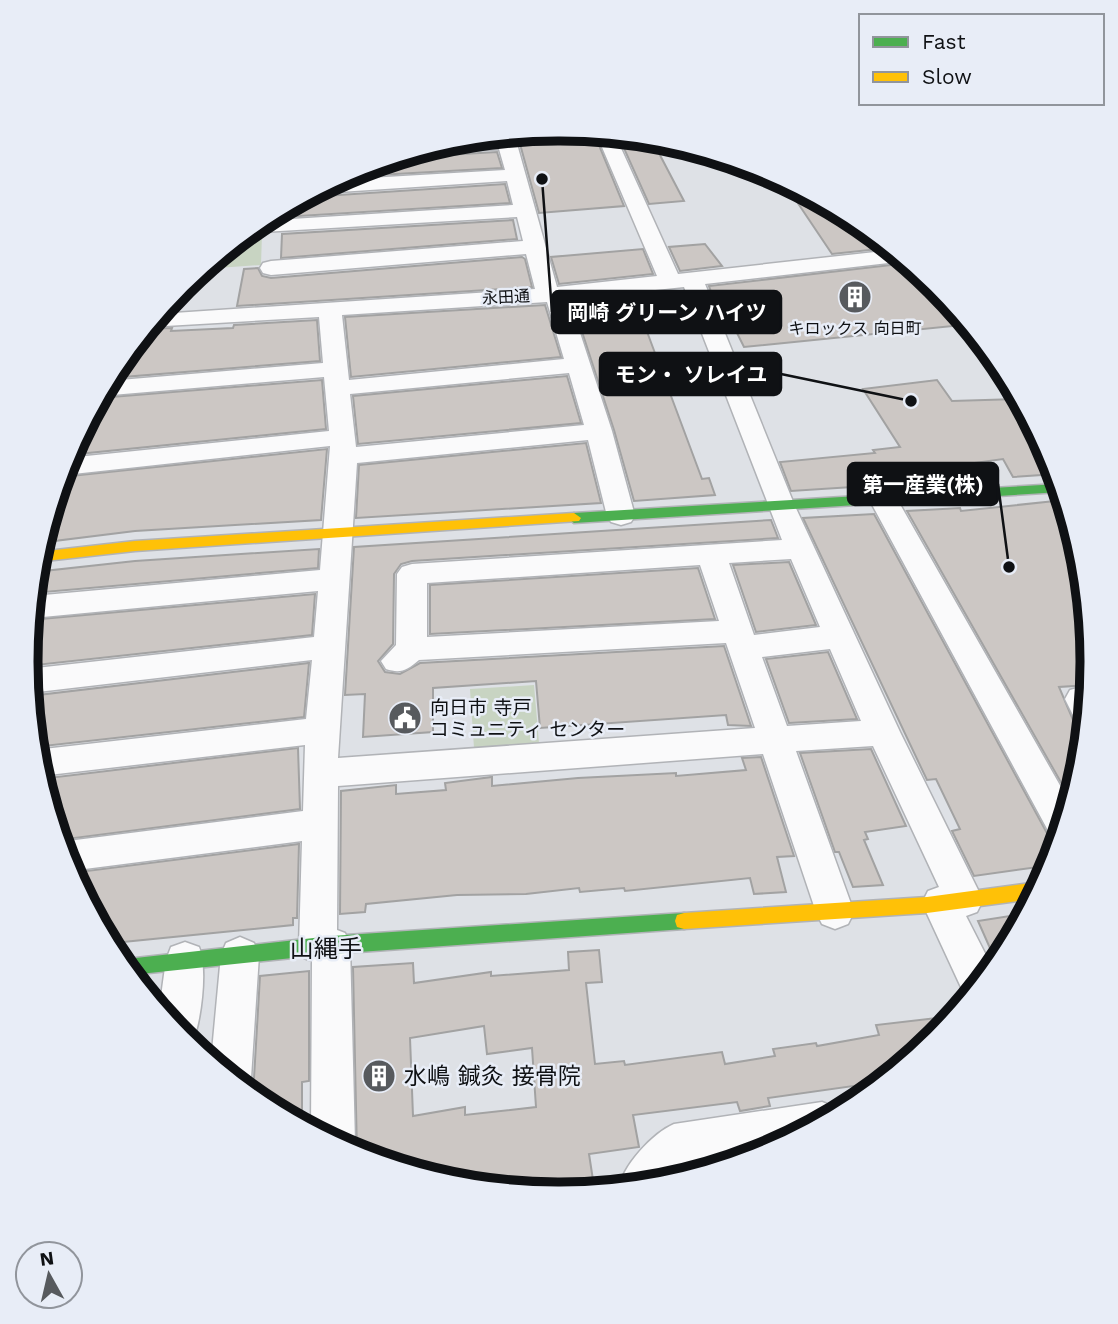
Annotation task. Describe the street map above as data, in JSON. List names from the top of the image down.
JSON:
{
  "streets": {
    "street": ["永田通"]
  },
  "districts": ["山縄手"],
  "places": {
    "other": ["岡崎 グリーン ハイツ", "モン・ ソレイユ", "第一産業(株)"],
    "building": ["キロックス 向日町", "水嶋 鍼灸 接骨院"],
    "public building": ["向日市 寺戸 コミュニティ センター"]
  },
  "legend": ["Fast", "Slow"],
  "north": "top"
}
